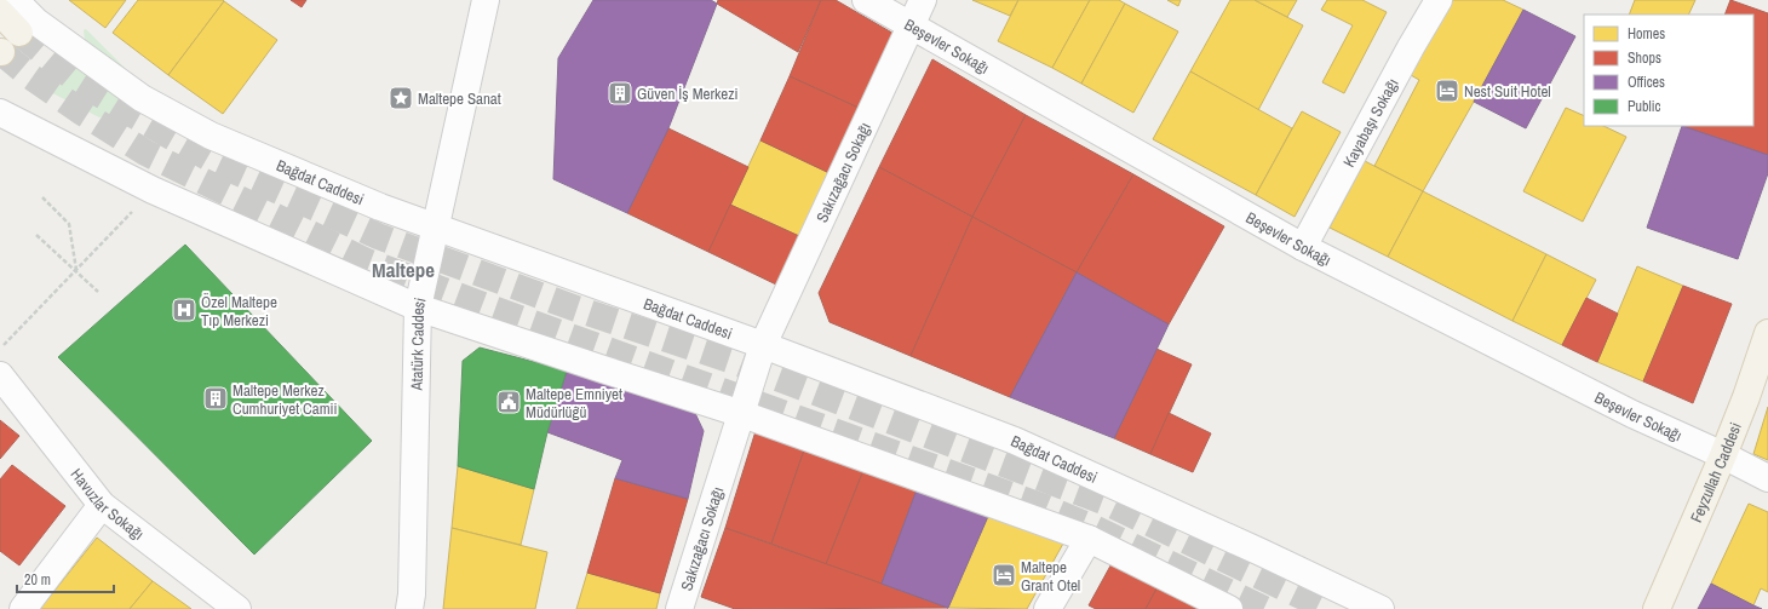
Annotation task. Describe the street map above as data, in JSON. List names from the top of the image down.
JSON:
{
  "streets": {
    "main road": ["Feyzullah Caddesi"],
    "street": [
      "Beşevler Sokağı",
      "Kayabaşı Sokağı",
      "Sakızağacı Sokağı",
      "Bağdat Caddesi",
      "Atatürk Caddesi",
      "Havuzlar Sokağı"
    ]
  },
  "crossings": [
    ["Beşevler Sokağı", "Kayabaşı Sokağı"],
    ["Beşevler Sokağı", "Sakızağacı Sokağı"],
    ["Beşevler Sokağı", "Feyzullah Caddesi"],
    ["Sakızağacı Sokağı", "Bağdat Caddesi"],
    ["Bağdat Caddesi", "Atatürk Caddesi"]
  ],
  "districts": ["Maltepe"],
  "places": {
    "hotel": ["Nest Suit Hotel", "Maltepe Grant Otel"],
    "building": ["Güven İş Merkezi", "Maltepe Merkez Cumhuriyet Camii"],
    "place": ["Maltepe Sanat"],
    "hospital": ["Özel Maltepe Tıp Merkezi"],
    "public building": ["Maltepe Emniyet Müdürlüğü"]
  },
  "legend": [
    "Homes",
    "Shops",
    "Offices",
    "Public"
  ],
  "scale_bar": "20 m"
}
